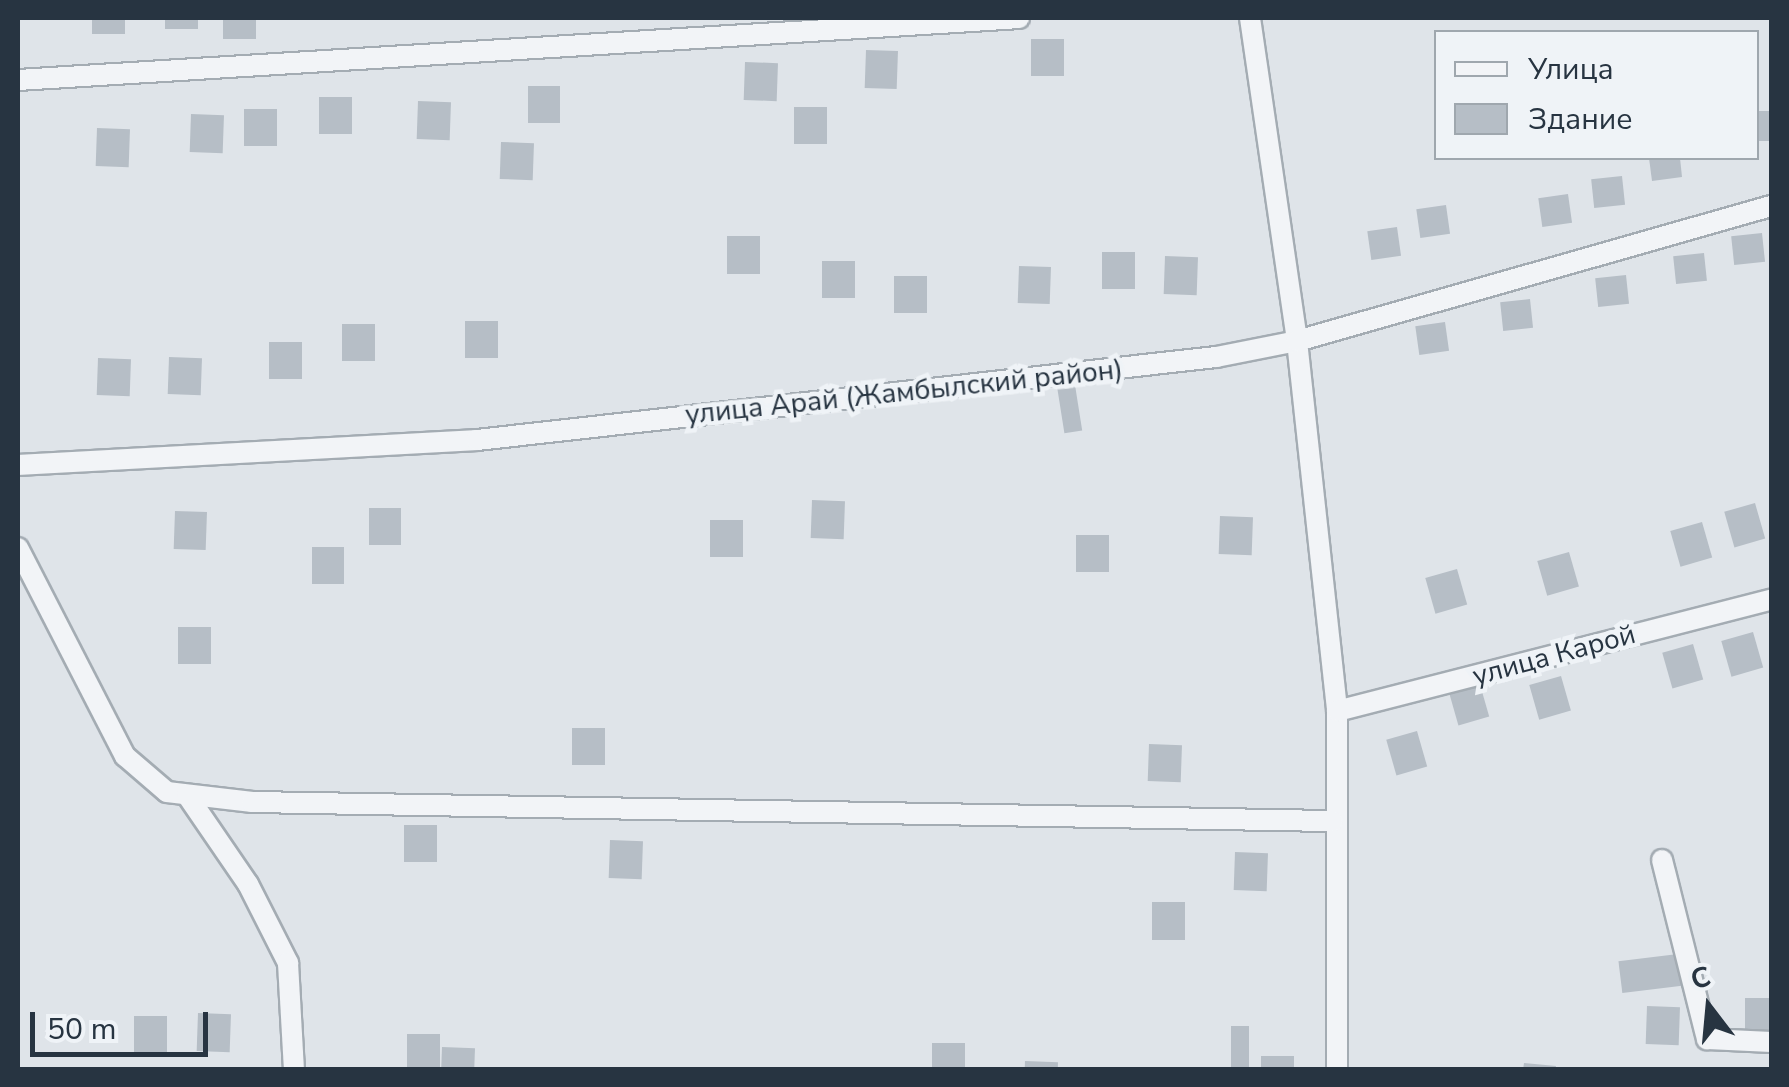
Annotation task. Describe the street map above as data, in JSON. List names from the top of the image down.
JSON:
{
  "streets": {
    "street": ["улица Арай (Жамбылский район)", "улица Карой"]
  },
  "legend": ["Улица", "Здание"],
  "scale_bar": "50 m",
  "north": "top"
}
